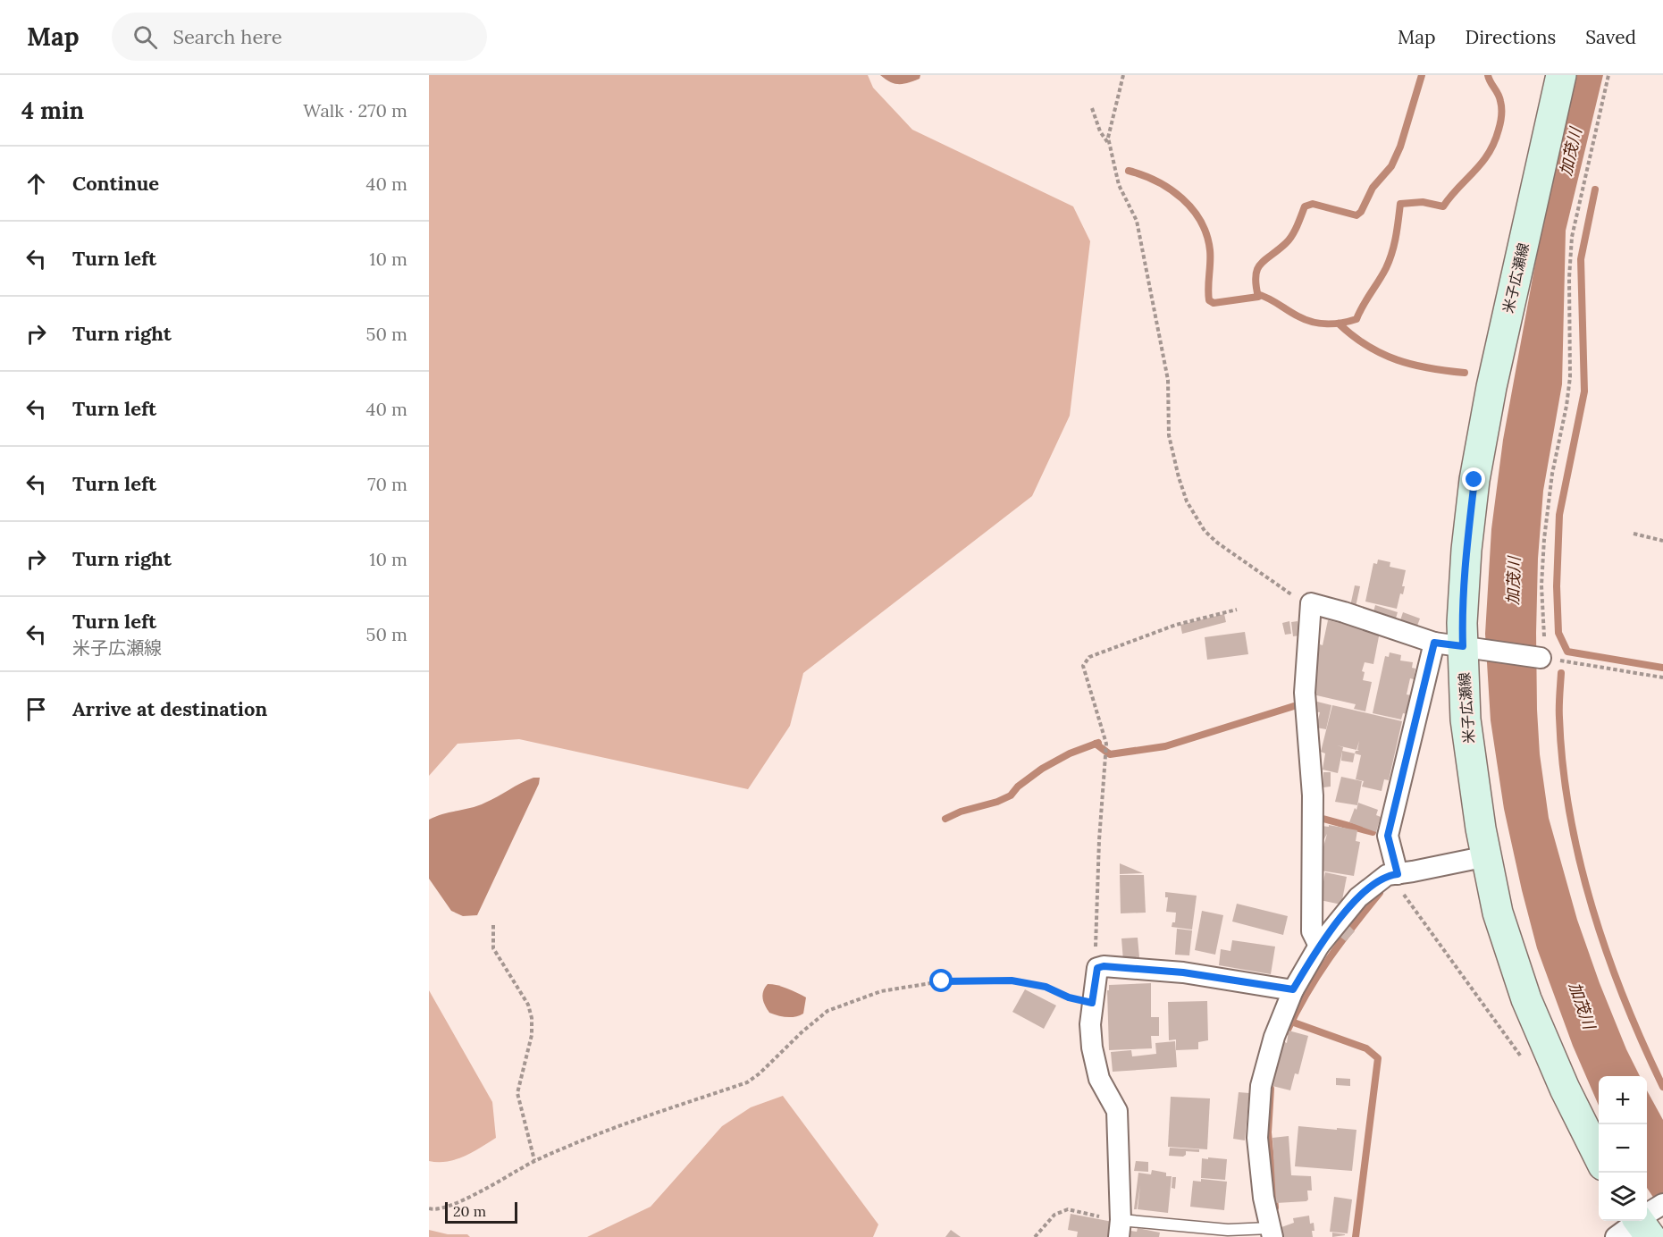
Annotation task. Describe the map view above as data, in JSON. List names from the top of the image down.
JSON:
{
  "streets": {
    "main road": ["米子広瀬線"]
  },
  "water": ["加茂川"],
  "scale_bar": "20 m",
  "page": {
    "header": "Map",
    "search": "Search here",
    "nav": ["Map", "Directions", "Saved"],
    "heading": ["4 min", "Walk · 270 m"],
    "list": [
      ["Continue", "40 m"],
      ["Turn left", "10 m"],
      ["Turn right", "50 m"],
      ["Turn left", "40 m"],
      ["Turn left", "70 m"],
      ["Turn right", "10 m"],
      ["Turn left", "米子広瀬線", "50 m"],
      "Arrive at destination"
    ],
    "map_buttons": ["+", "−"],
    "scale": "20 m"
  }
}
